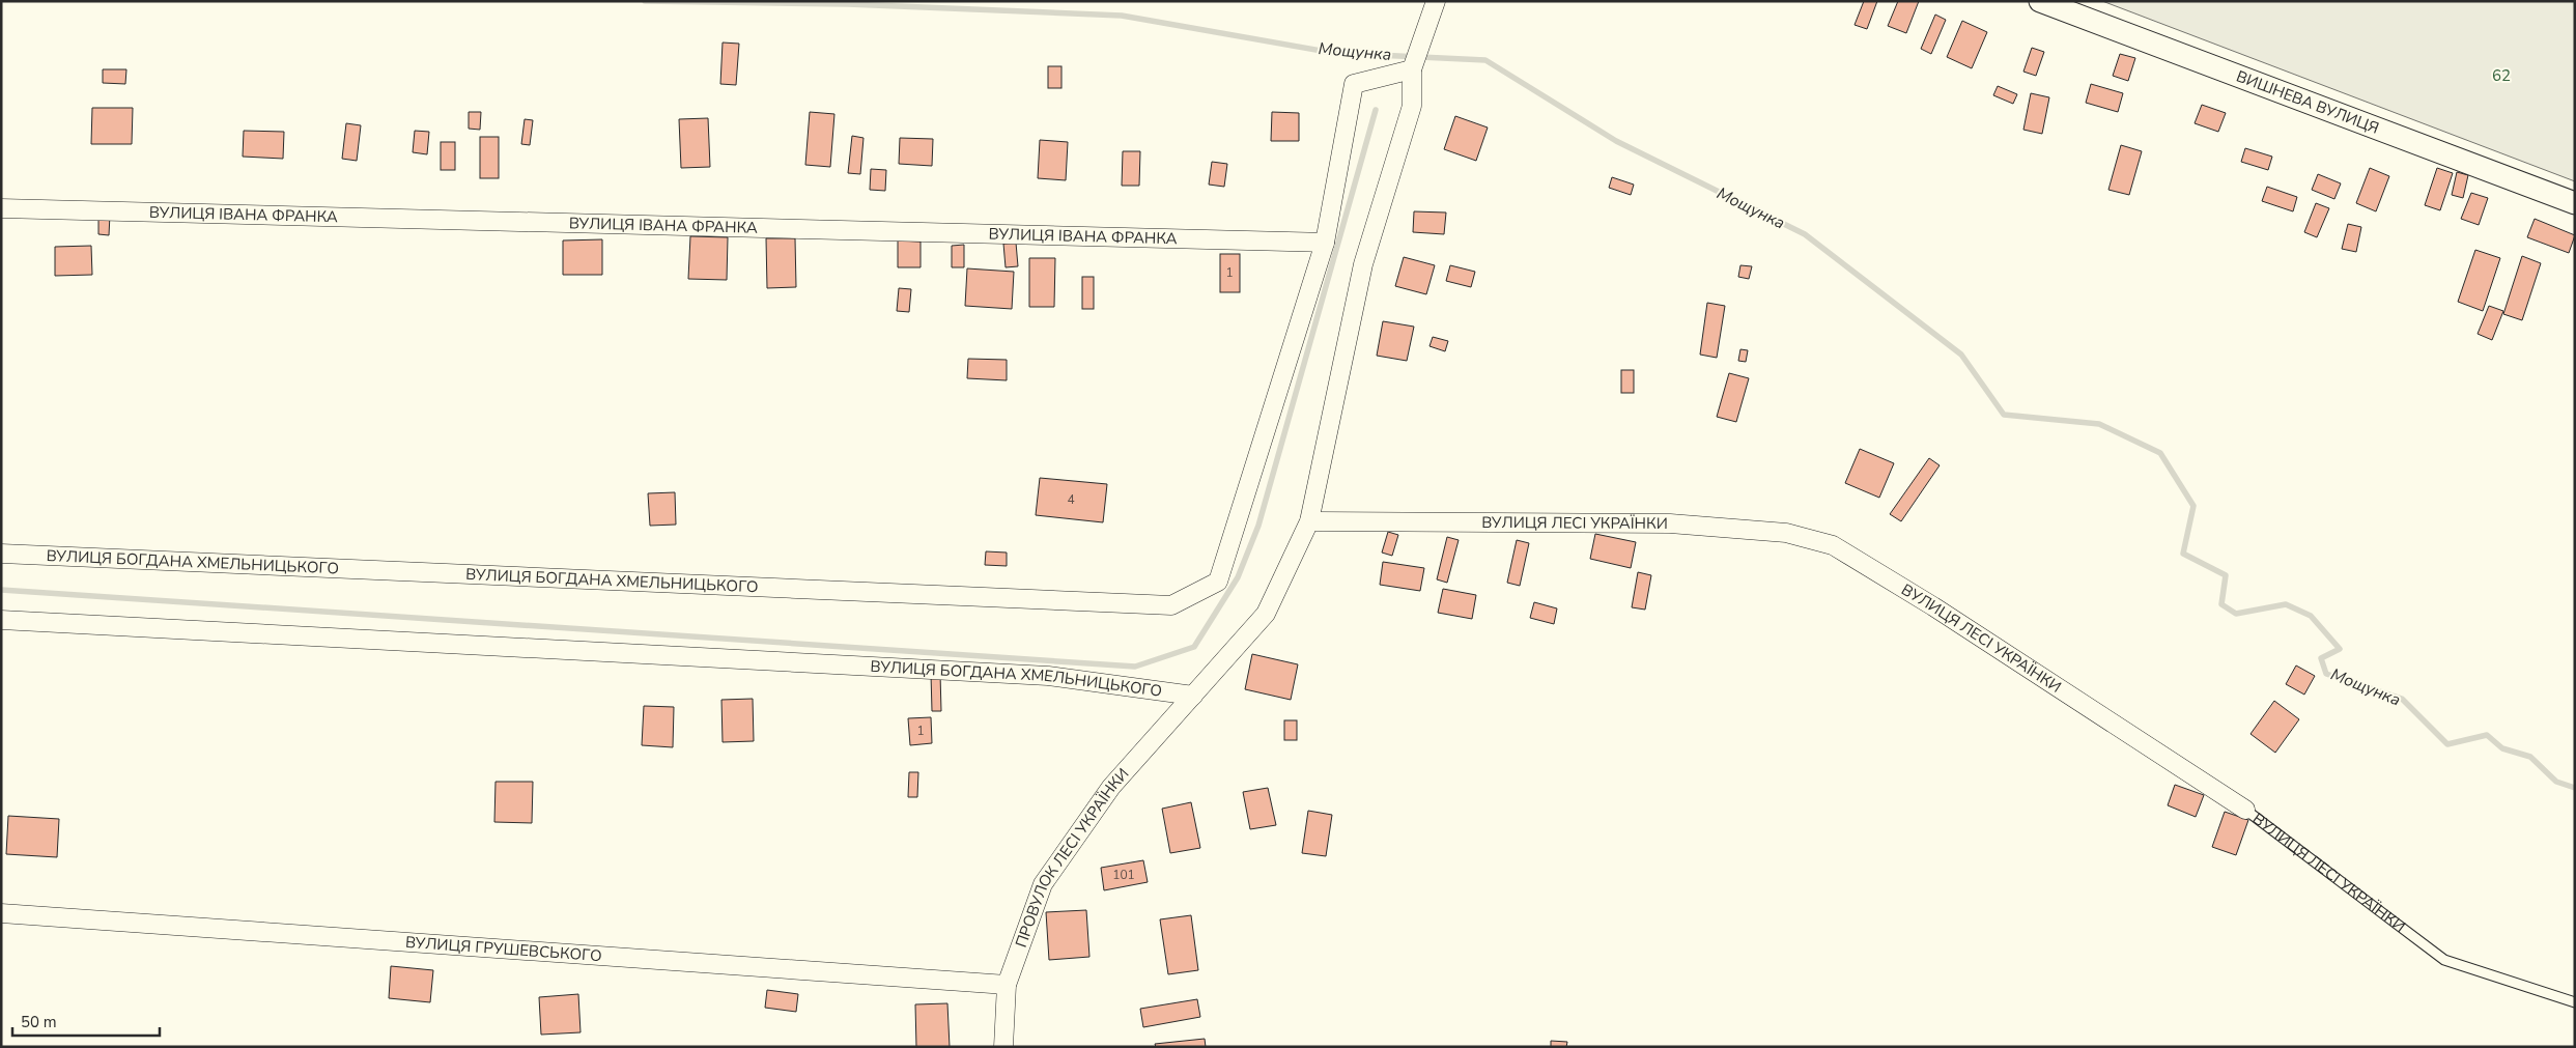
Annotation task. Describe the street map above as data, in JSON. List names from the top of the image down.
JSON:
{
  "streets": {
    "street": [
      "ВИШНЕВА ВУЛИЦЯ",
      "ВУЛИЦЯ ІВАНА ФРАНКА",
      "ВУЛИЦЯ ЛЕСІ УКРАЇНКИ",
      "ВУЛИЦЯ БОГДАНА ХМЕЛЬНИЦЬКОГО",
      "ПРОВУЛОК ЛЕСІ УКРАЇНКИ",
      "ВУЛИЦЯ ГРУШЕВСЬКОГО"
    ]
  },
  "crossings": [
    ["ВУЛИЦЯ ІВАНА ФРАНКА", "ВУЛИЦЯ БОГДАНА ХМЕЛЬНИЦЬКОГО"],
    ["ВУЛИЦЯ БОГДАНА ХМЕЛЬНИЦЬКОГО", "ПРОВУЛОК ЛЕСІ УКРАЇНКИ"],
    ["ПРОВУЛОК ЛЕСІ УКРАЇНКИ", "ВУЛИЦЯ ГРУШЕВСЬКОГО"]
  ],
  "water": ["Мощунка"],
  "parks": ["62"],
  "house_numbers": [
    "1",
    "4",
    "1",
    "101"
  ],
  "scale_bar": "50 m"
}
